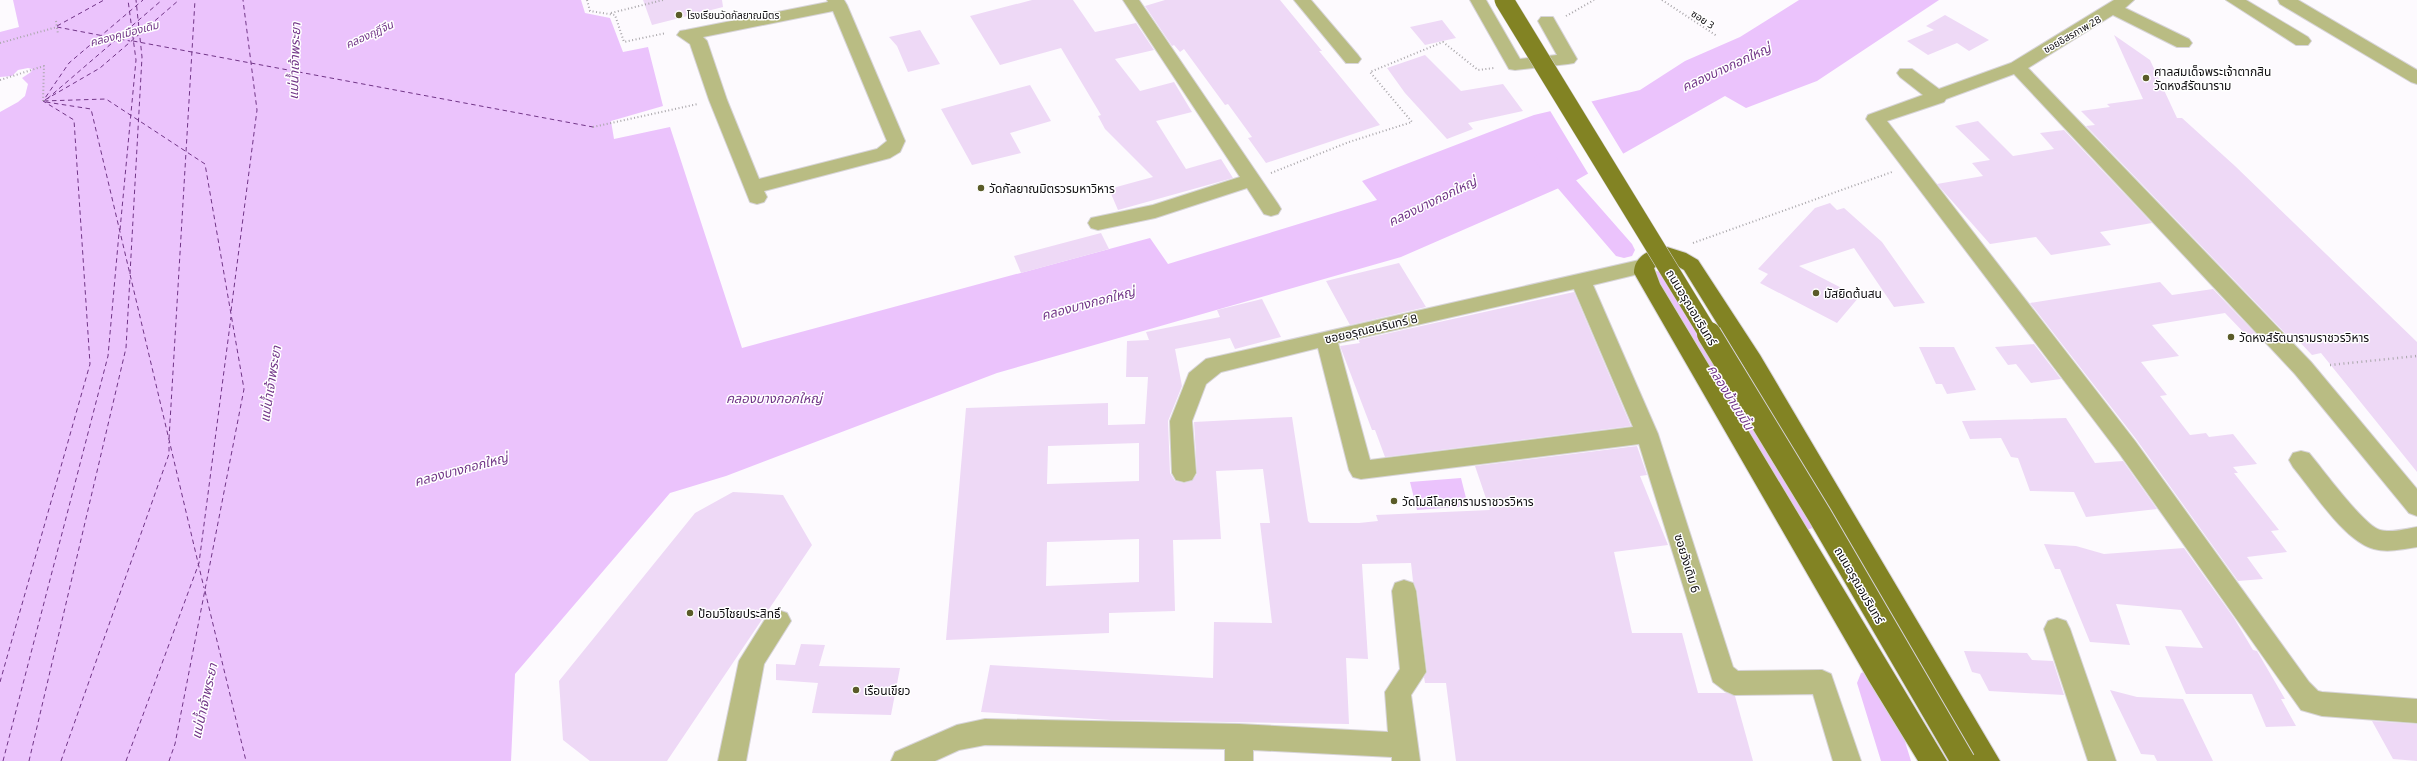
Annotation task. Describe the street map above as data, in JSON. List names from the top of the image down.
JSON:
{
  "streets": {
    "main road": ["ถนนอรุณอมรินทร์"],
    "street": ["ซอยอิสรภาพ 28", "ซอยอรุณอมรินทร์ 8", "ซอยวังเดิม 6"],
    "path": ["ซอย 3"]
  },
  "crossings": [
    ["ซอยอรุณอมรินทร์ 8", "ซอยวังเดิม 6"]
  ],
  "water": [
    "คลองคูเมืองเดิม",
    "คลองกุฎีจีน",
    "แม่น้ำเจ้าพระยา",
    "คลองบางกอกใหญ่",
    "คลองบ้านขมิ้น"
  ],
  "places": [
    "โรงเรียนวัดกัลยาณมิตร",
    "ศาลสมเด็จพระเจ้าตากสิน วัดหงส์รัตนาราม",
    "วัดกัลยาณมิตรวรมหาวิหาร",
    "มัสยิดต้นสน",
    "วัดหงส์รัตนารามราชวรวิหาร",
    "วัดโมลีโลกยารามราชวรวิหาร",
    "ป้อมวิไชยประสิทธิ์",
    "เรือนเขียว"
  ]
}
